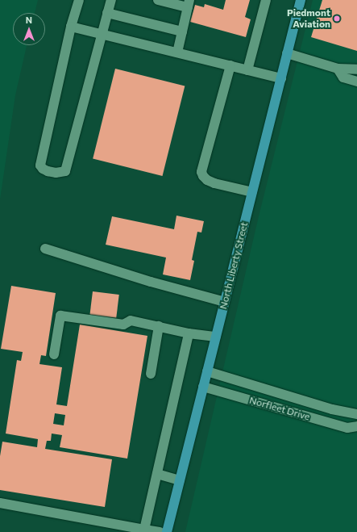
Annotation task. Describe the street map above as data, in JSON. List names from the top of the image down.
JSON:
{
  "streets": {
    "main road": ["North Liberty Street"],
    "street": ["Norfleet Drive"]
  },
  "crossings": [
    ["North Liberty Street", "Norfleet Drive"]
  ],
  "places": ["Piedmont Aviation"],
  "north": "top"
}
